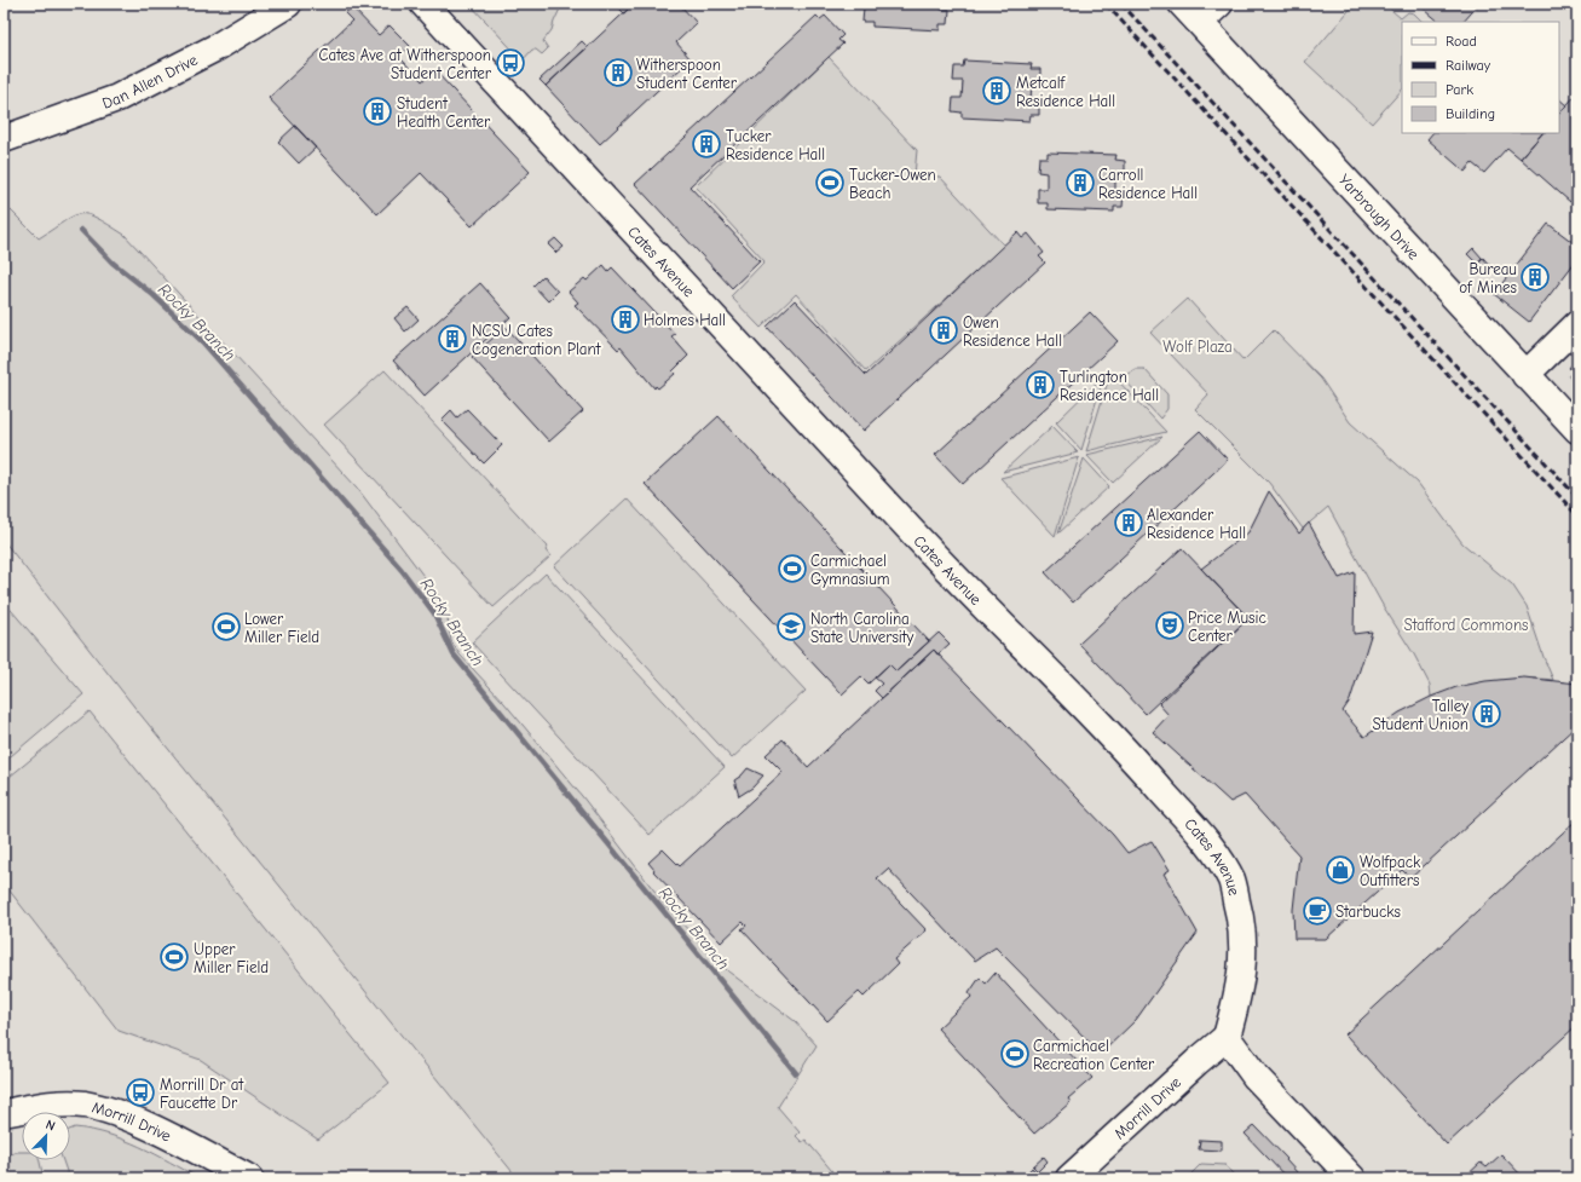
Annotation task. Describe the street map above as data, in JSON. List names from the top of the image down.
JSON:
{
  "streets": {
    "street": [
      "Dan Allen Drive",
      "Yarbrough Drive",
      "Cates Avenue",
      "Morrill Drive"
    ]
  },
  "crossings": [
    ["Cates Avenue", "Morrill Drive"]
  ],
  "water": ["Rocky Branch"],
  "parks": ["Wolf Plaza", "Stafford Commons"],
  "places": {
    "bus stop": ["Cates Ave at Witherspoon Student Center", "Morrill Dr at Faucette Dr"],
    "building": [
      "Witherspoon Student Center",
      "Metcalf Residence Hall",
      "Student Health Center",
      "Tucker Residence Hall",
      "Carroll Residence Hall",
      "Bureau of Mines",
      "Holmes Hall",
      "Owen Residence Hall",
      "NCSU Cates Cogeneration Plant",
      "Turlington Residence Hall",
      "Alexander Residence Hall",
      "Talley Student Union"
    ],
    "sports": [
      "Tucker-Owen Beach",
      "Carmichael Gymnasium",
      "Lower Miller Field",
      "Upper Miller Field",
      "Carmichael Recreation Center"
    ],
    "theatre": ["Price Music Center"],
    "school or university": ["North Carolina State University"],
    "shop": ["Wolfpack Outfitters"],
    "cafe": ["Starbucks"]
  },
  "legend": [
    "Road",
    "Railway",
    "Park",
    "Building"
  ],
  "north": "top right"
}
